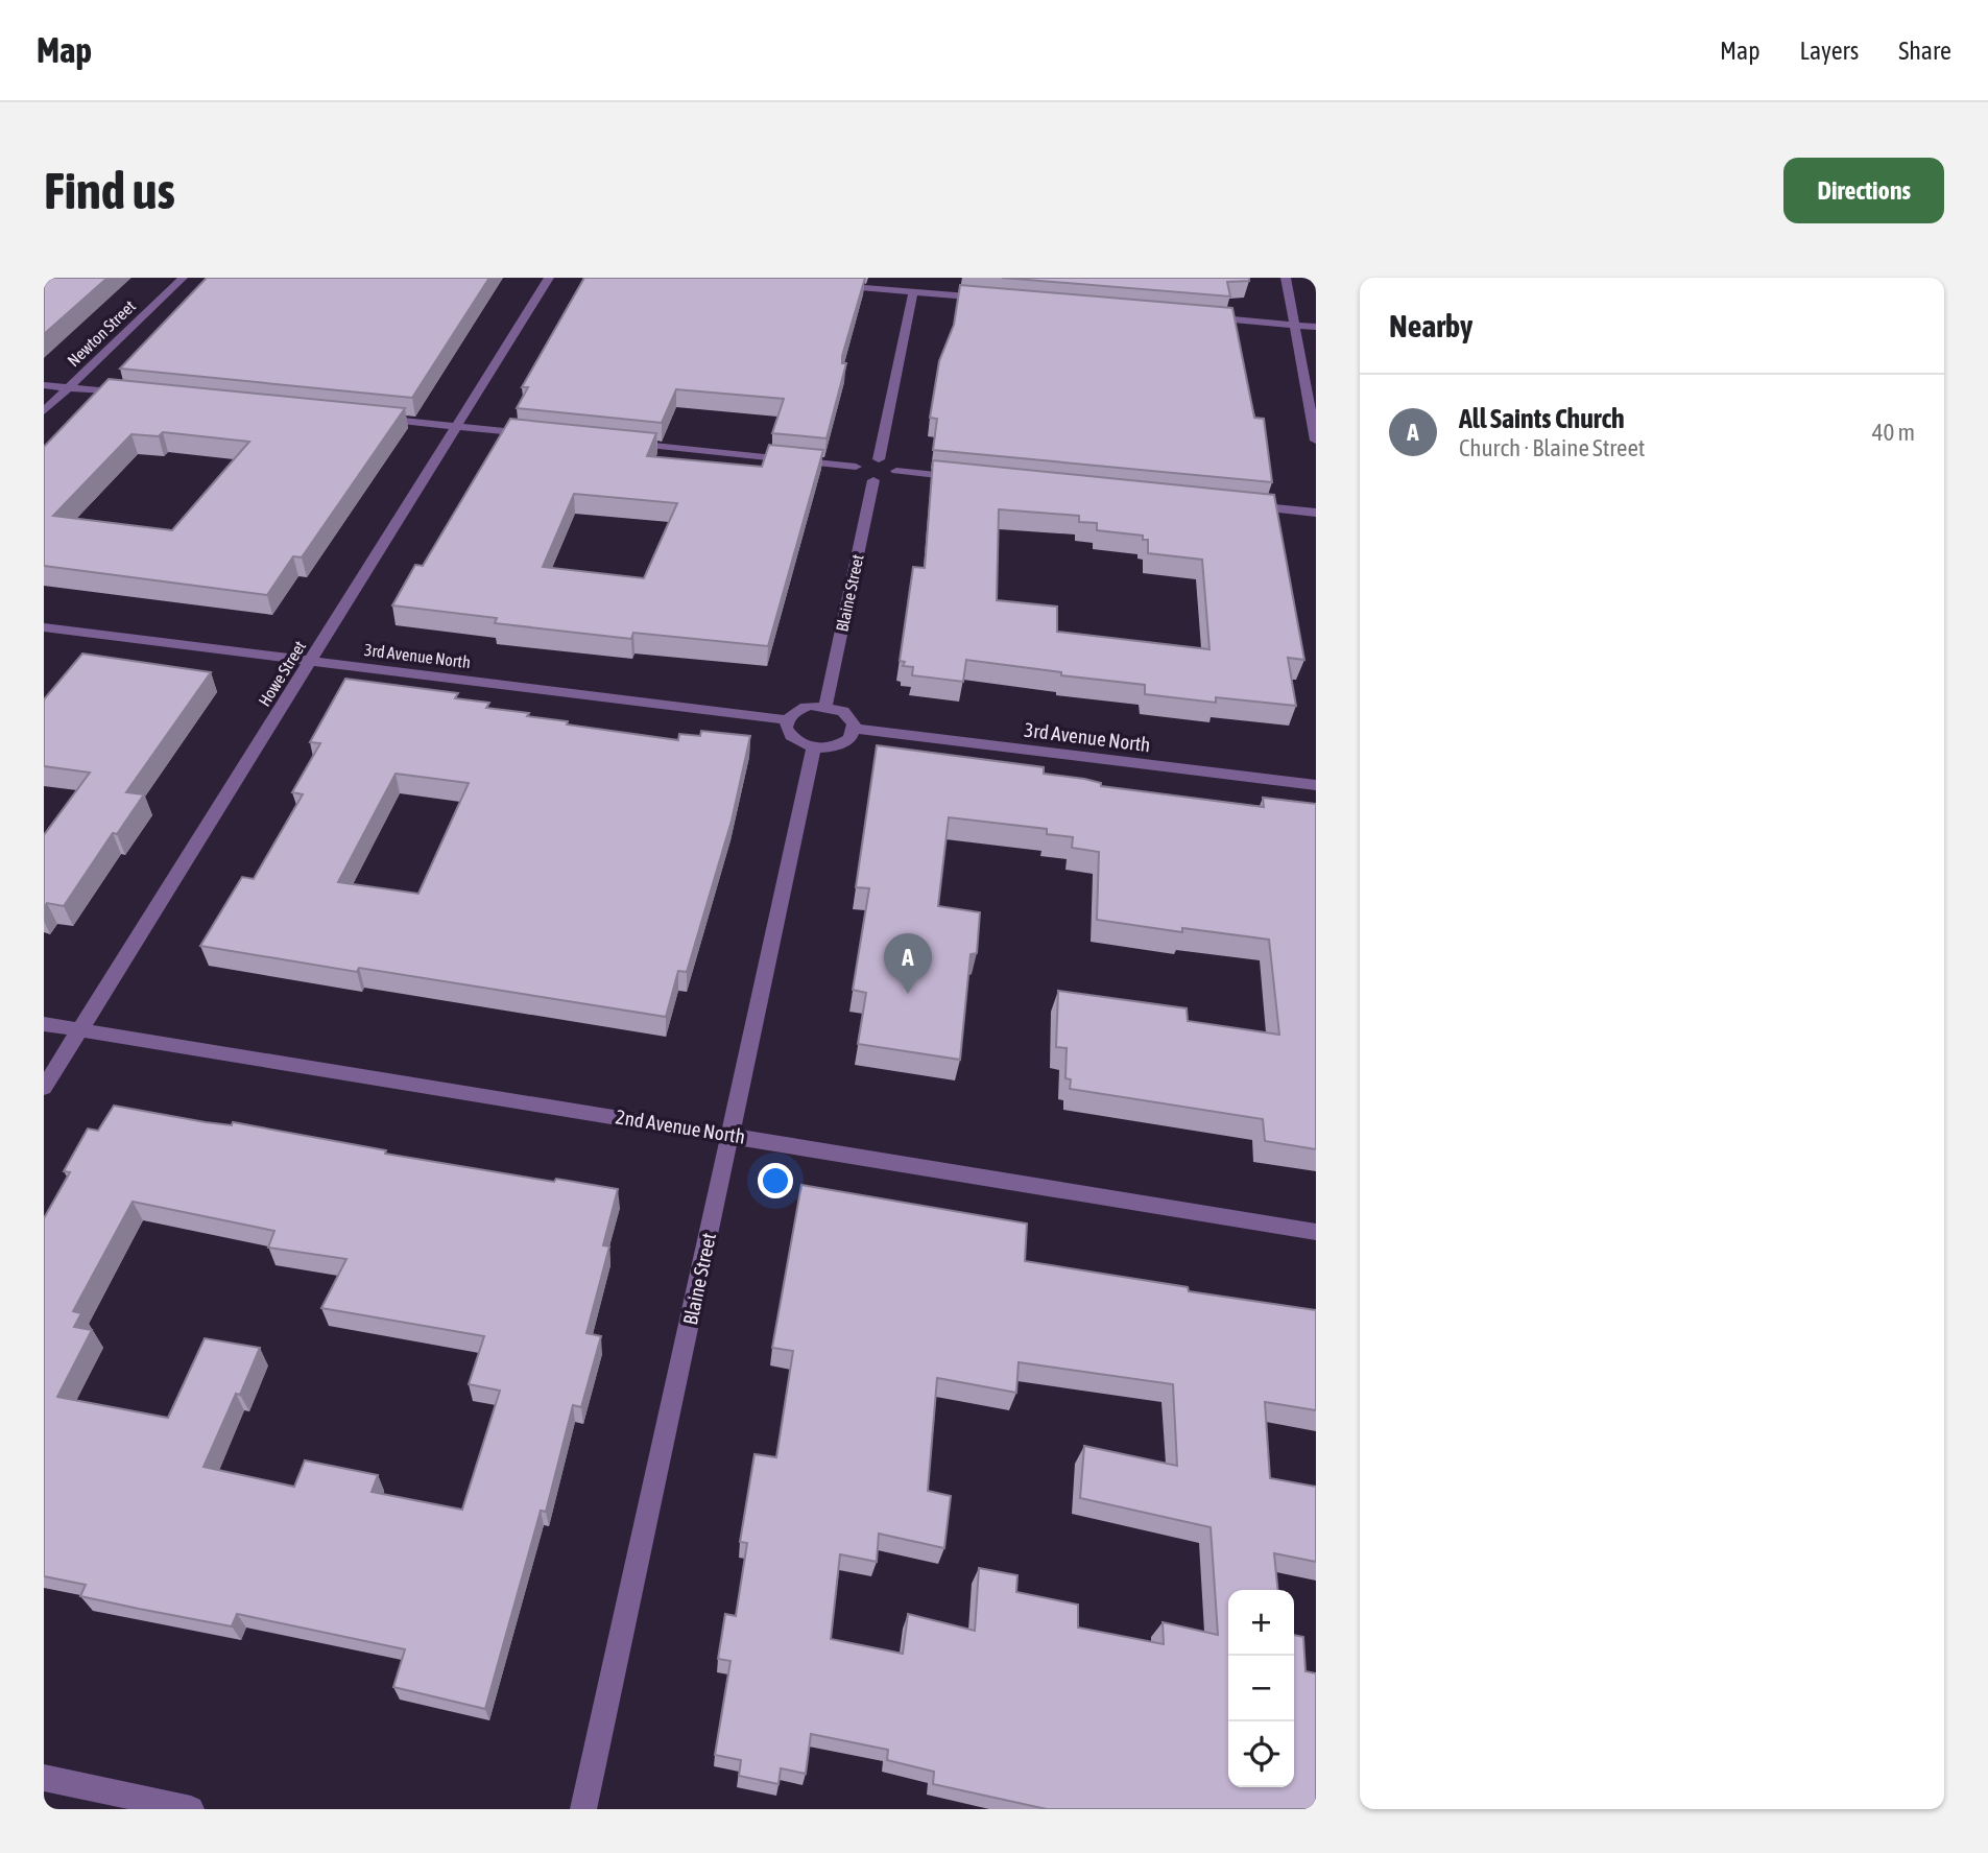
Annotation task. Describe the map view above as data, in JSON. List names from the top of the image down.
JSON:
{
  "streets": {
    "street": [
      "Newton Street",
      "Blaine Street",
      "3rd Avenue North",
      "Howe Street",
      "2nd Avenue North"
    ]
  },
  "crossings": [
    ["Blaine Street", "3rd Avenue North"],
    ["Blaine Street", "2nd Avenue North"],
    ["3rd Avenue North", "Howe Street"],
    ["Howe Street", "2nd Avenue North"]
  ],
  "page": {
    "header": "Map",
    "nav": ["Map", "Layers", "Share"],
    "buttons": "Directions",
    "title": "Find us",
    "heading": "Nearby",
    "list": [
      {
        "mark": "A",
        "name": "All Saints Church",
        "note": "Church · Blaine Street",
        "value": "40 m"
      }
    ],
    "pins": "A",
    "map_buttons": ["+", "−"]
  }
}
